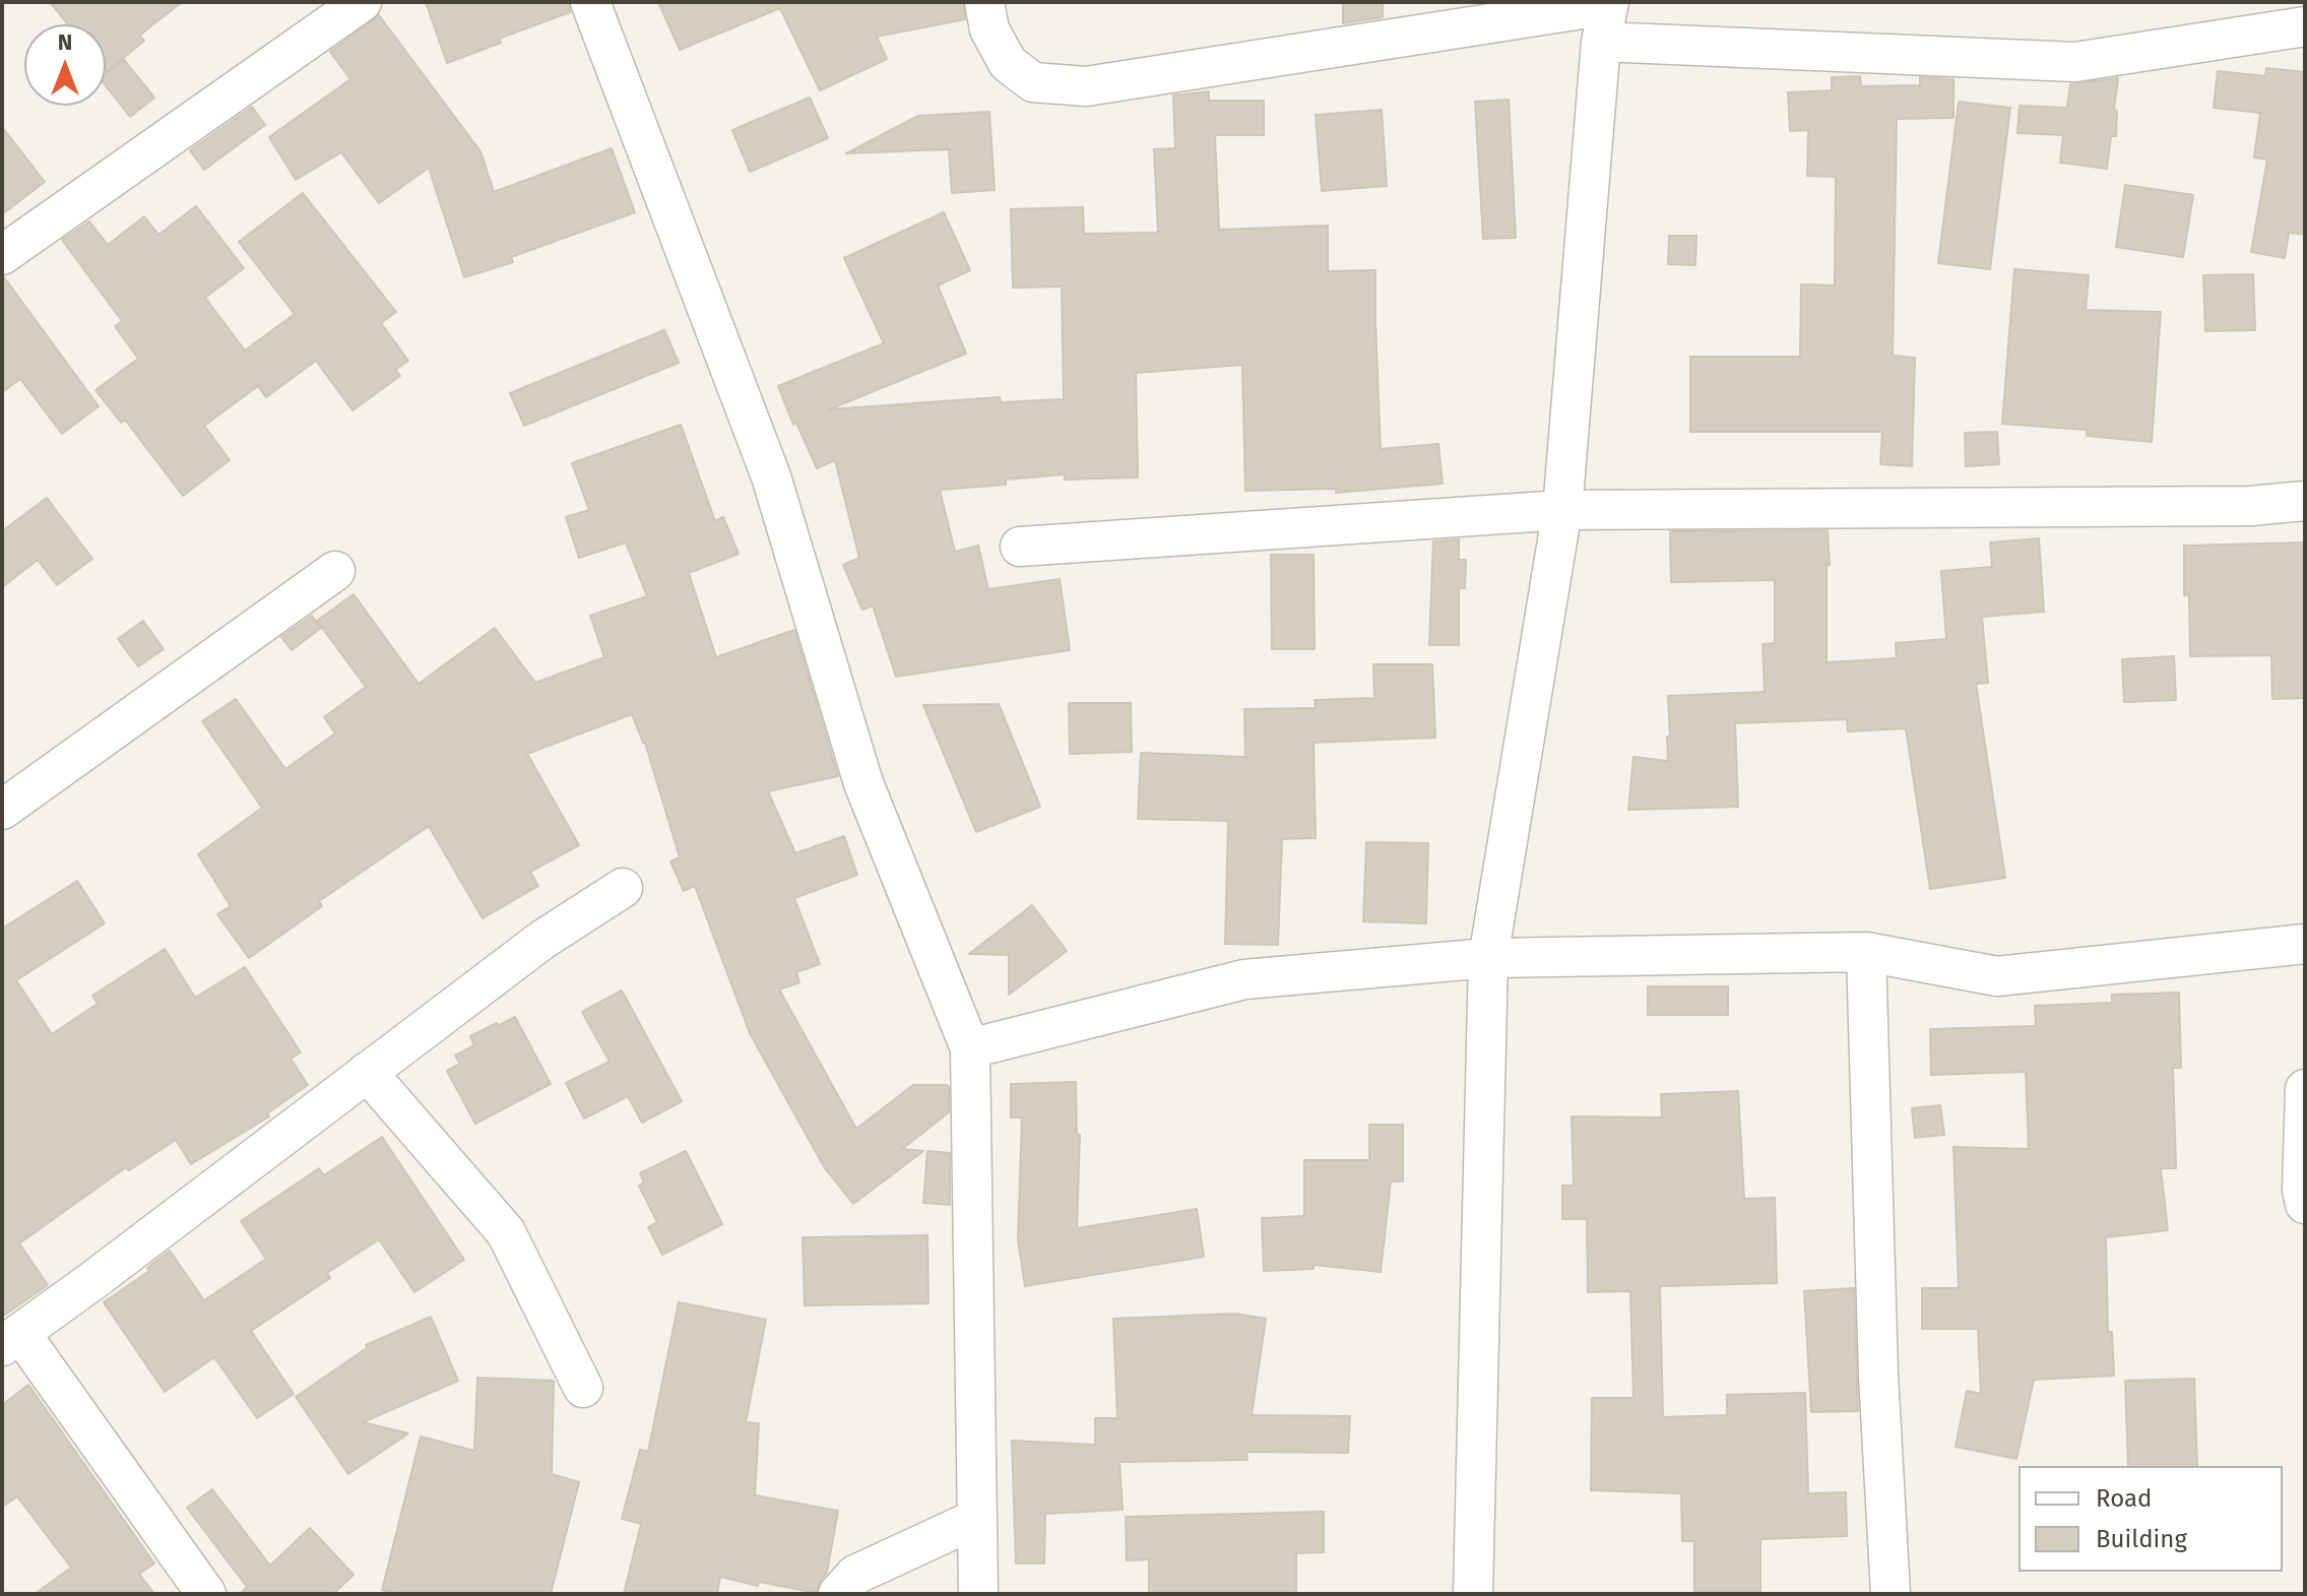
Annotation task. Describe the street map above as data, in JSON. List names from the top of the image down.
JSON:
{
  "legend": ["Road", "Building"],
  "north": "top"
}
